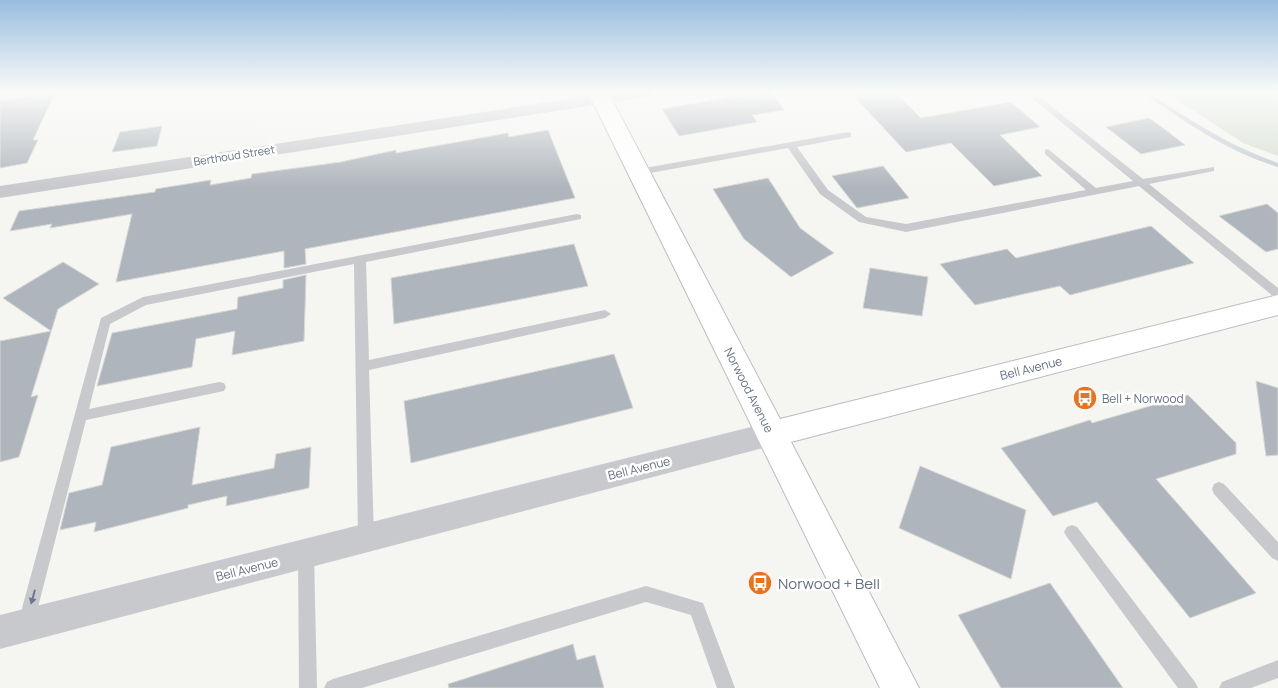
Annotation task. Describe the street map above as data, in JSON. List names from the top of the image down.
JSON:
{
  "streets": {
    "main road": ["Bell Avenue", "Norwood Avenue"],
    "street": ["Berthoud Street"]
  },
  "crossings": [
    ["Bell Avenue", "Norwood Avenue"]
  ],
  "places": {
    "bus stop": ["Bell + Norwood", "Norwood + Bell"]
  }
}
